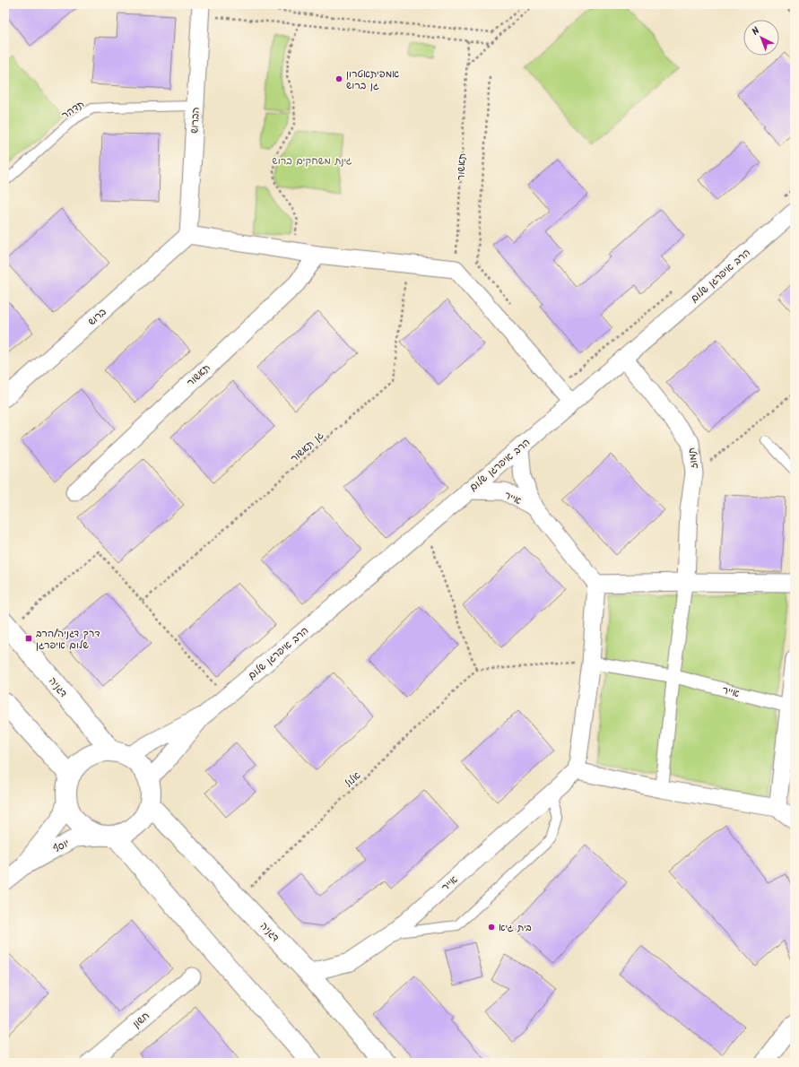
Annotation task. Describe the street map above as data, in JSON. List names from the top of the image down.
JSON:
{
  "streets": {
    "street": [
      "הברוש",
      "תאשור",
      "הרב איפרגן שלום",
      "ברוש",
      "תמוז",
      "אייר",
      "דגניה",
      "יוסף",
      "חשון"
    ],
    "lane": ["תדהר"],
    "path": ["גן תאשור", "אלול"]
  },
  "crossings": [
    ["תדהר", "הברוש"],
    ["הברוש", "ברוש"],
    ["הרב איפרגן שלום", "תמוז"],
    ["הרב איפרגן שלום", "אייר"],
    ["הרב איפרגן שלום", "דגניה"],
    ["הרב איפרגן שלום", "יוסף"],
    ["אייר", "דגניה"],
    ["דגניה", "אלול"],
    ["דגניה", "יוסף"]
  ],
  "parks": ["גינת משחקים ברוש"],
  "places": {
    "other": ["אמפיתאטרון גן ברוש", "בית גיא"],
    "transit": ["דרך דגניה/הרב שלום איפרגן"]
  },
  "north": "top left"
}
